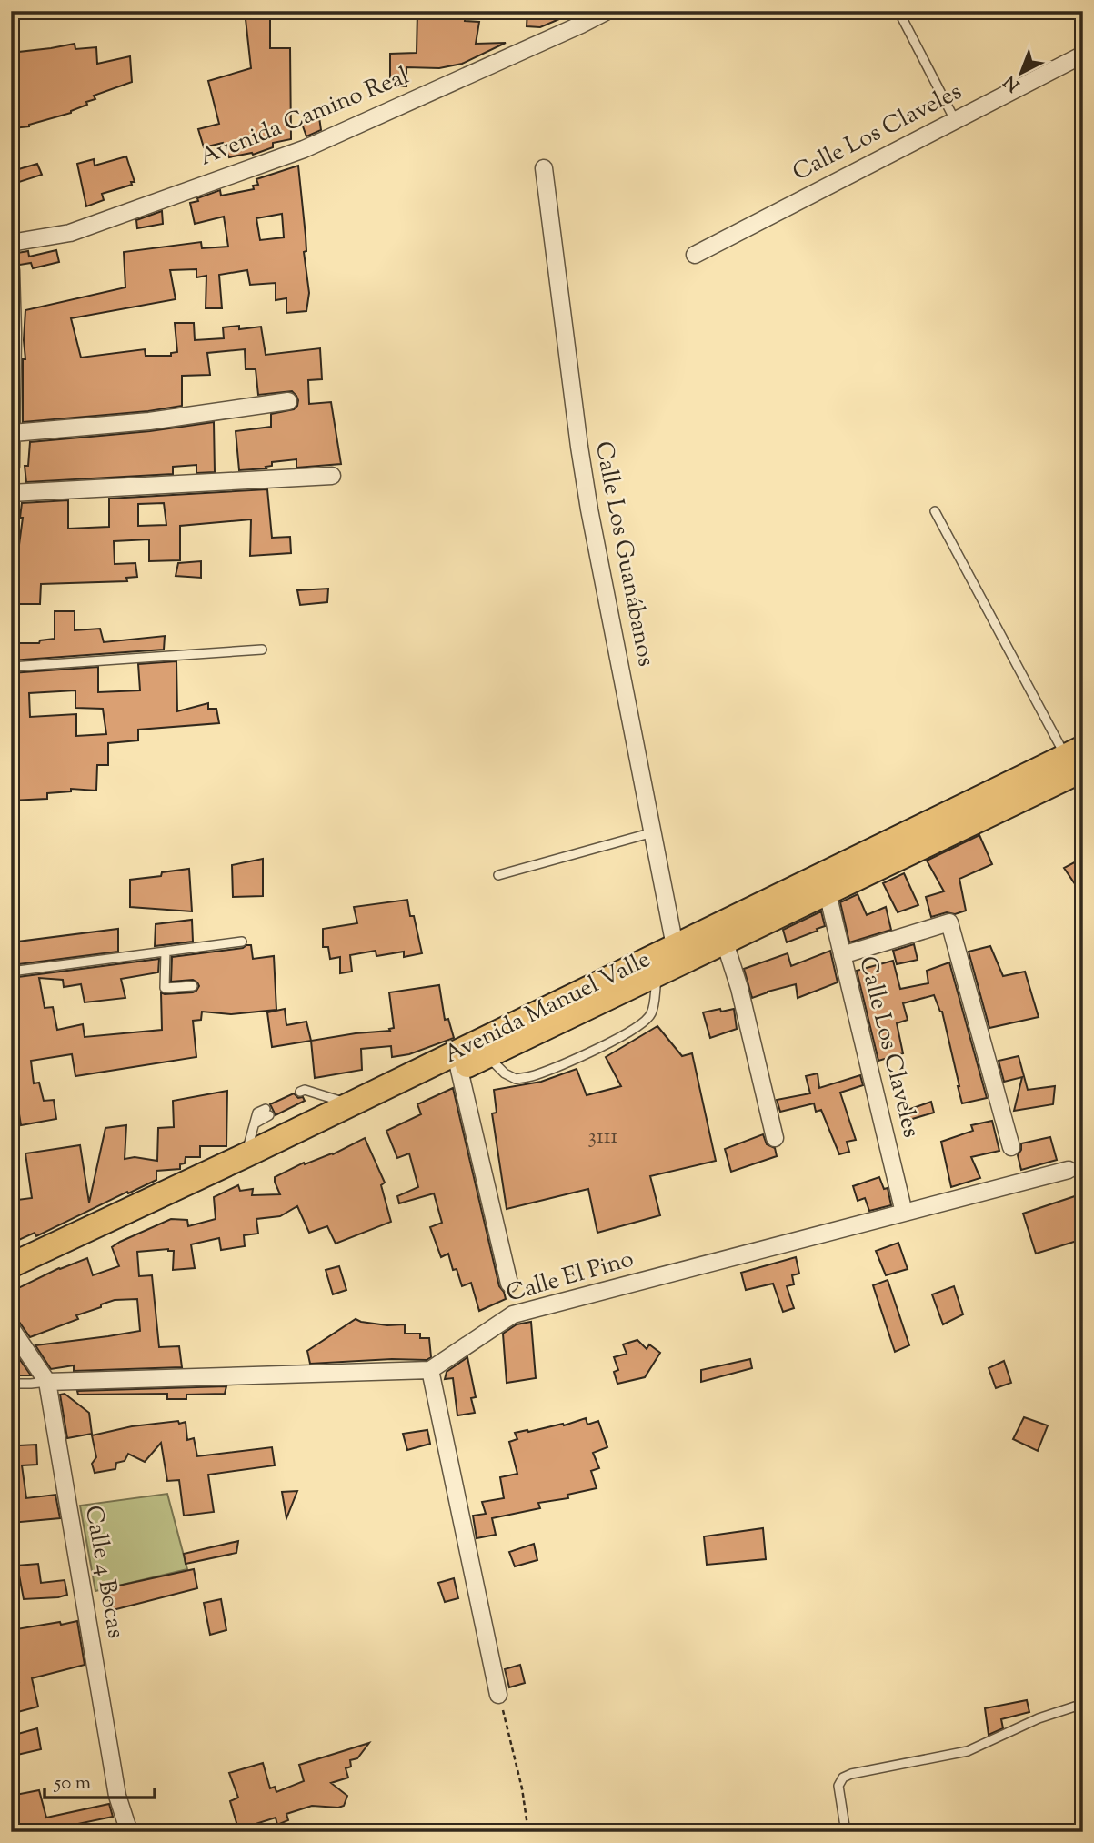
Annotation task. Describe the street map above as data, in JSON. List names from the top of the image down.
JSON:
{
  "streets": {
    "main road": ["Avenida Manuel Valle"],
    "street": [
      "Avenida Camino Real",
      "Calle Los Claveles",
      "Calle Los Guanábanos",
      "Calle El Pino",
      "Calle 4 Bocas"
    ]
  },
  "crossings": [
    ["Calle Los Claveles", "Avenida Manuel Valle"],
    ["Calle Los Claveles", "Calle El Pino"],
    ["Calle Los Guanábanos", "Avenida Manuel Valle"]
  ],
  "house_numbers": ["3111"],
  "scale_bar": "50 m",
  "north": "bottom left"
}
